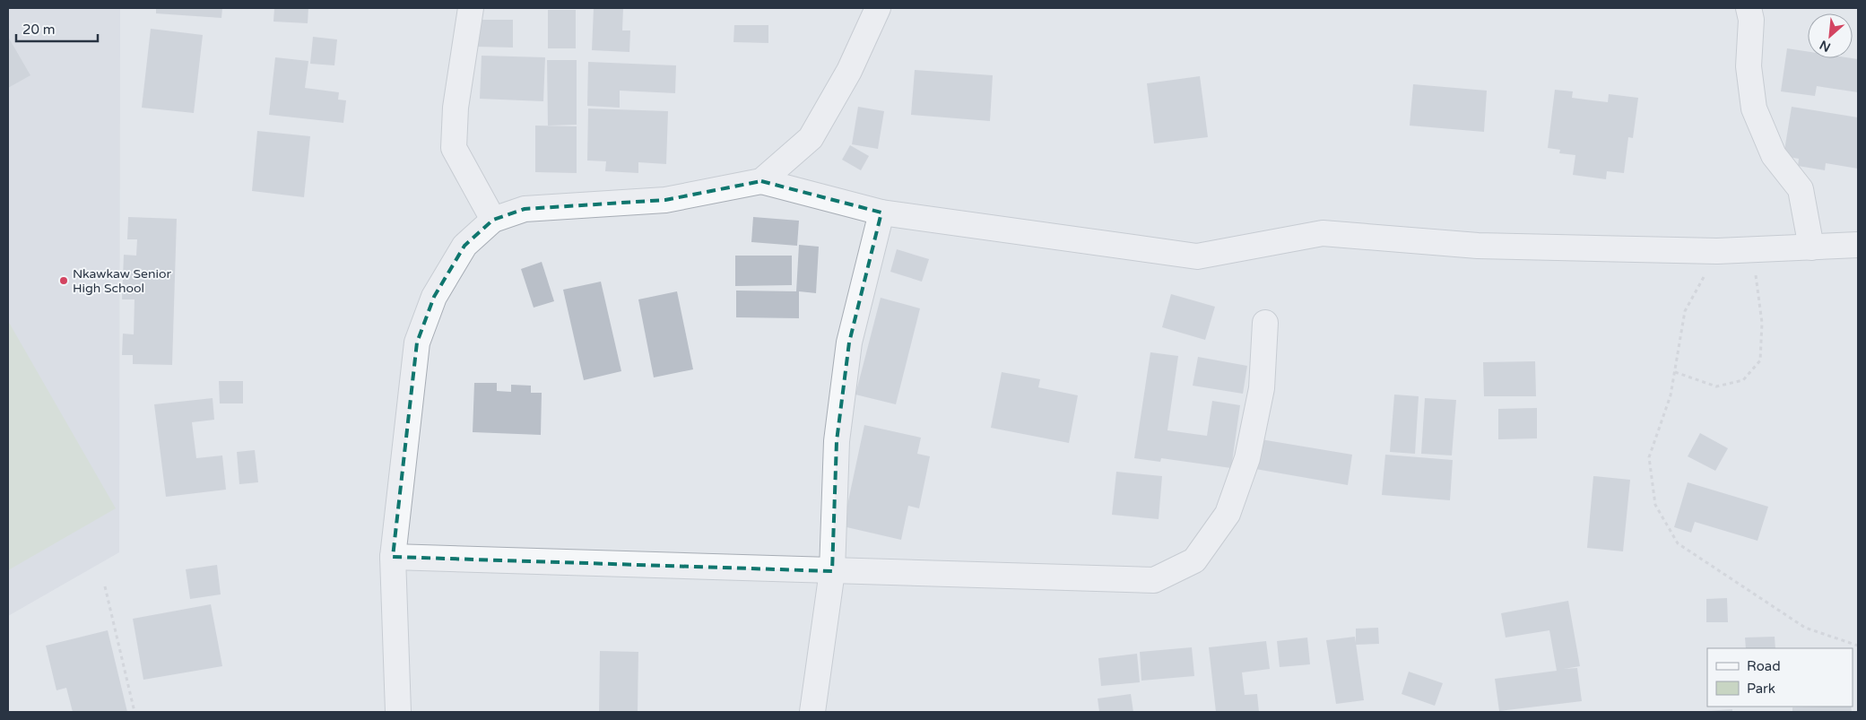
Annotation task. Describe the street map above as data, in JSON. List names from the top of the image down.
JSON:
{
  "places": ["Nkawkaw Senior High School"],
  "legend": ["Road", "Park"],
  "scale_bar": "20 m",
  "north": "bottom left"
}
